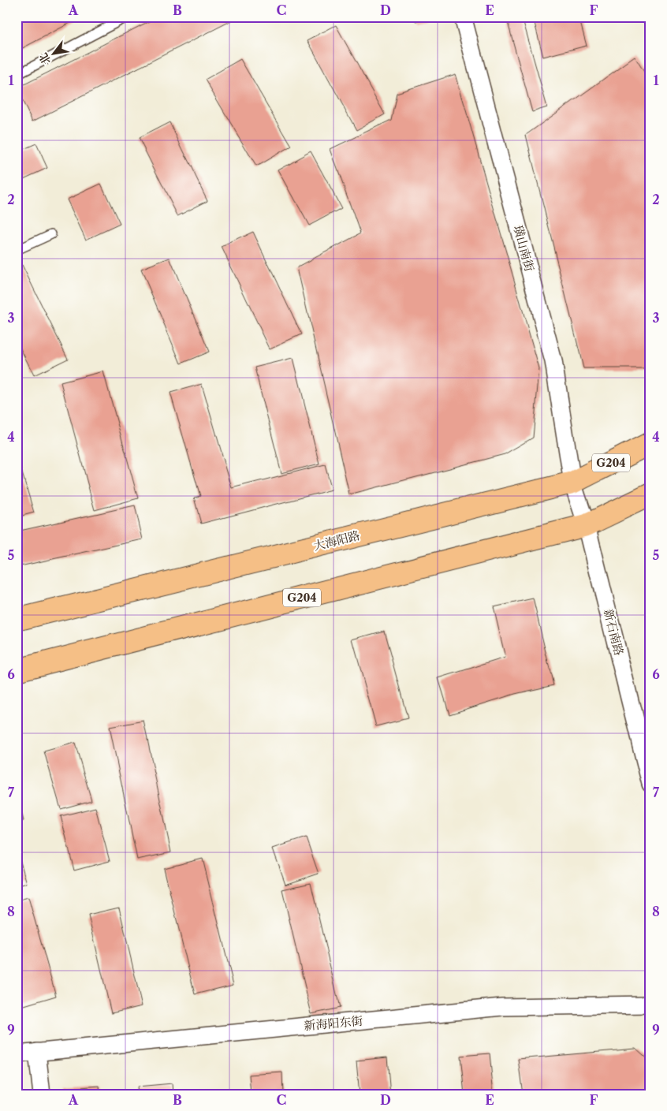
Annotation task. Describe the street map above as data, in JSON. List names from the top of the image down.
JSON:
{
  "streets": {
    "highway": ["G204", "大海阳路"],
    "street": ["璜山南街", "新石南路", "新海阳东街"]
  },
  "crossings": [
    ["璜山南街", "大海阳路"],
    ["璜山南街", "新石南路"],
    ["G204", "新石南路"],
    ["大海阳路", "新石南路"]
  ],
  "north": "bottom left",
  "grid": {
    "columns": [
      "A",
      "B",
      "C",
      "D",
      "E",
      "F"
    ],
    "rows": [
      "1",
      "2",
      "3",
      "4",
      "5",
      "6",
      "7",
      "8",
      "9"
    ]
  }
}
